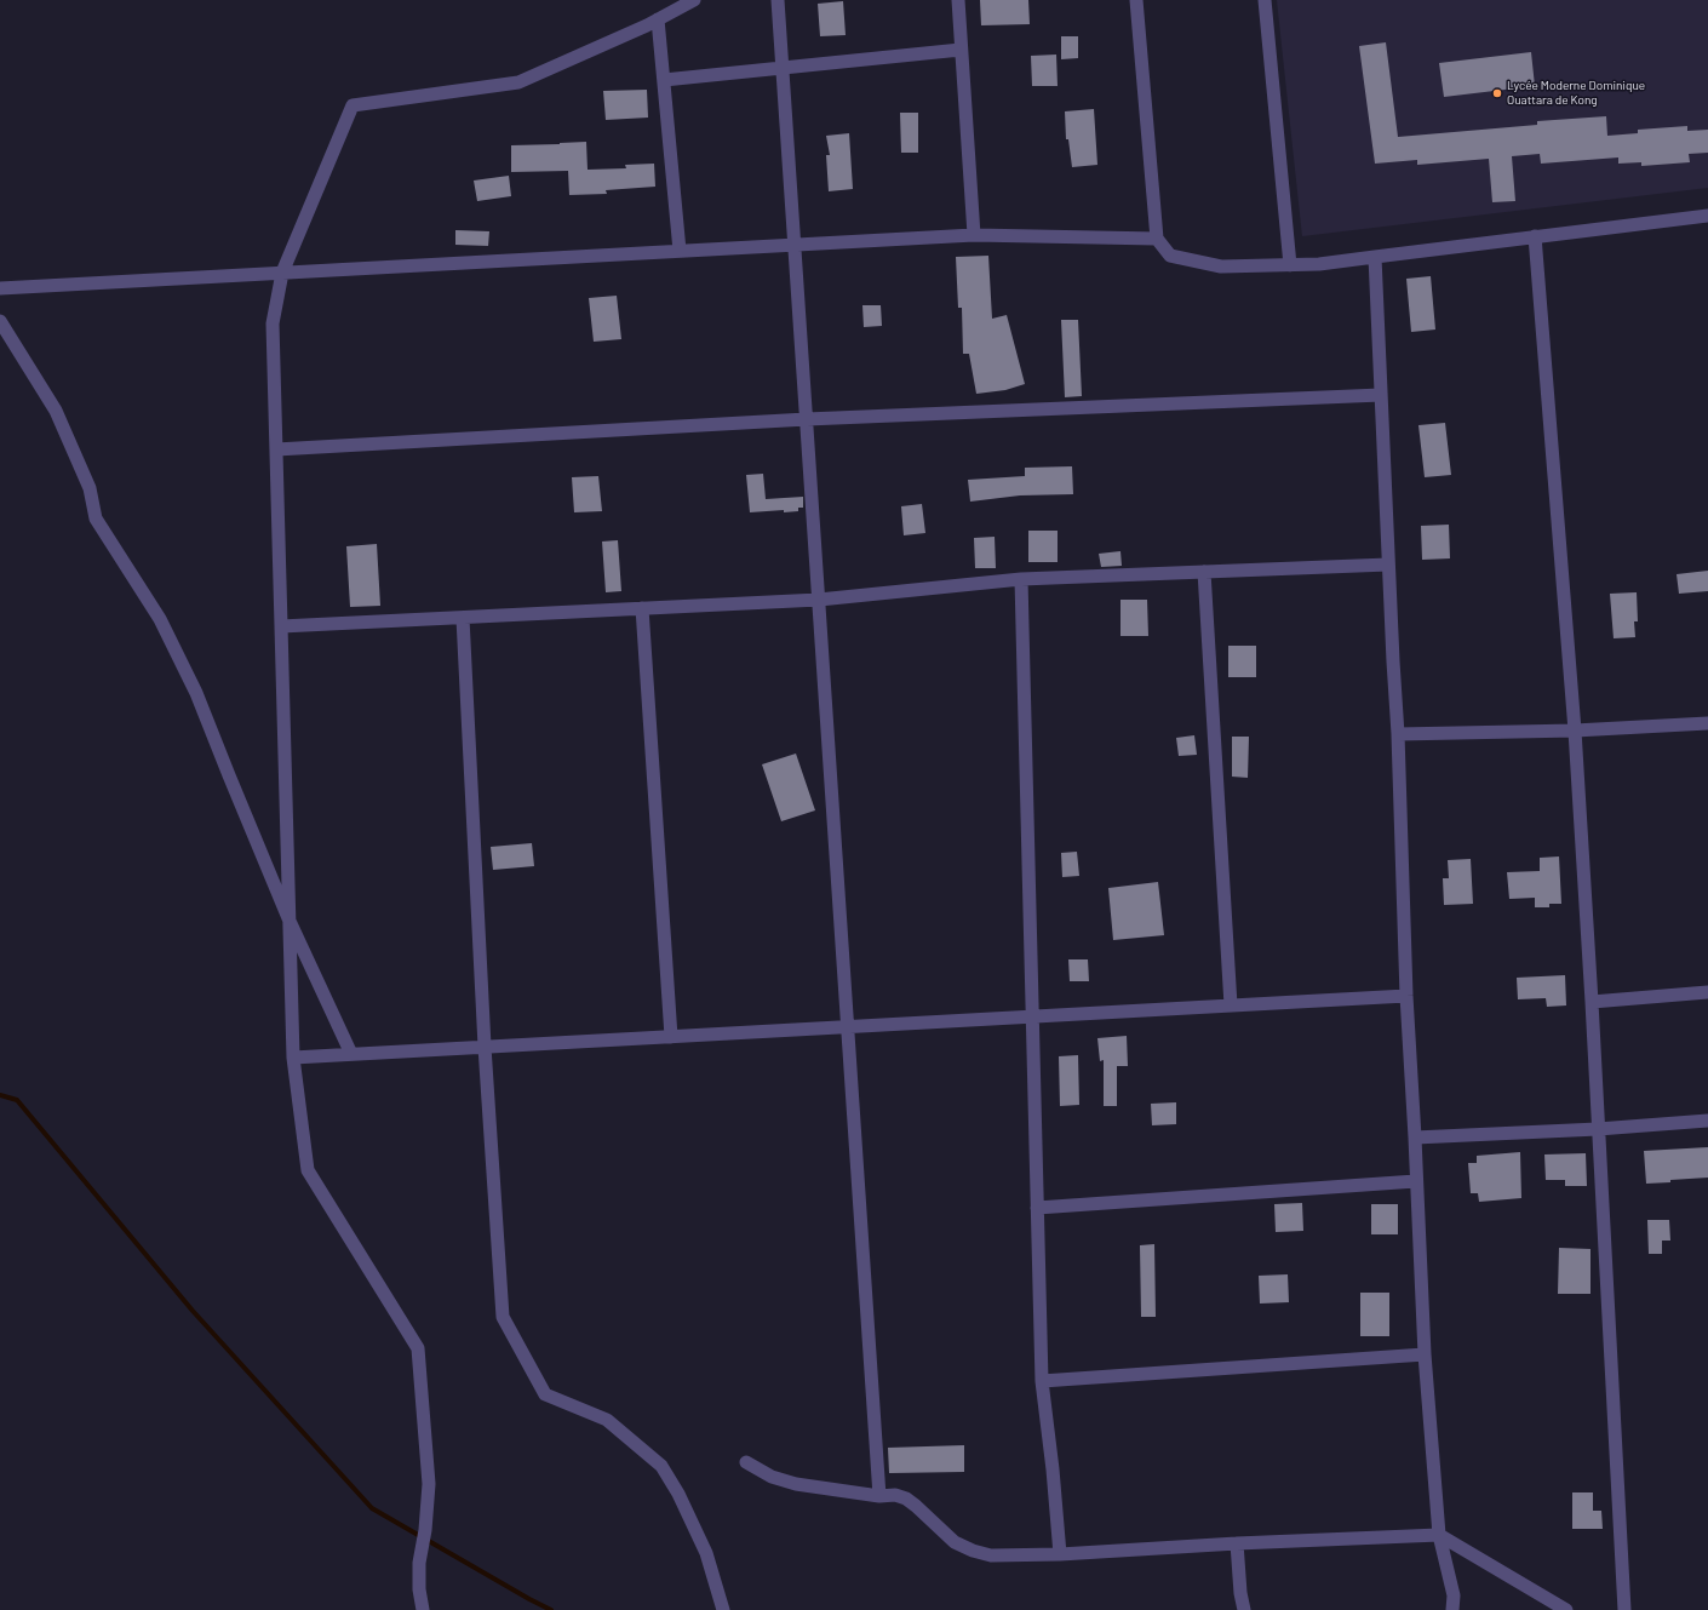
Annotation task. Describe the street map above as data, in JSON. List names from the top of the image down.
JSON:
{
  "places": ["Lycée Moderne Dominique Ouattara de Kong"]
}
